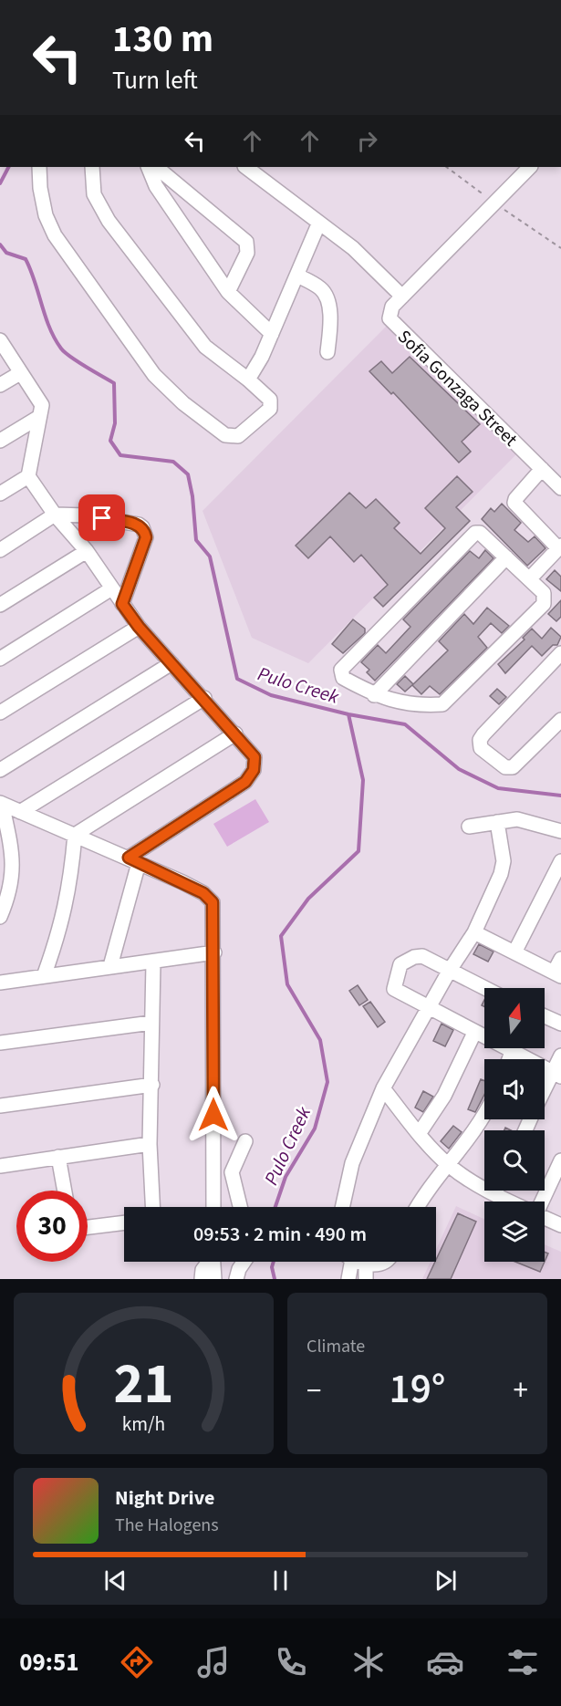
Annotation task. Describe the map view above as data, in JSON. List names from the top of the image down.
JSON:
{
  "streets": {
    "street": ["Sofia Gonzaga Street"]
  },
  "water": ["Pulo Creek"],
  "north": "top",
  "page": {
    "turn": ["130 m", "Turn left"],
    "limit": "30",
    "trip": "09:53 · 2 min · 490 m",
    "tile": "Climate",
    "heat": ["−", "19°", "+"],
    "song": ["Night Drive", "The Halogens"],
    "tabs": "09:51",
    "gauge": ["21", "km/h"]
  }
}
